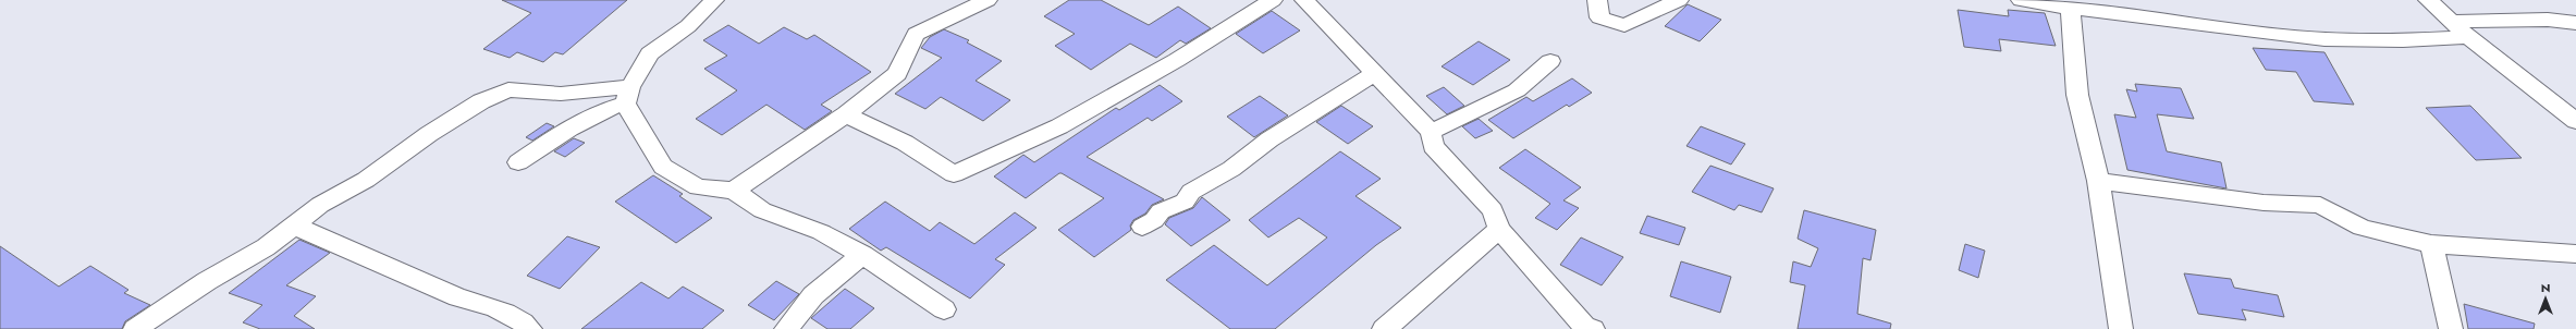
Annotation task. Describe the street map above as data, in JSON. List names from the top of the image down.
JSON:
{
  "north": "top"
}
